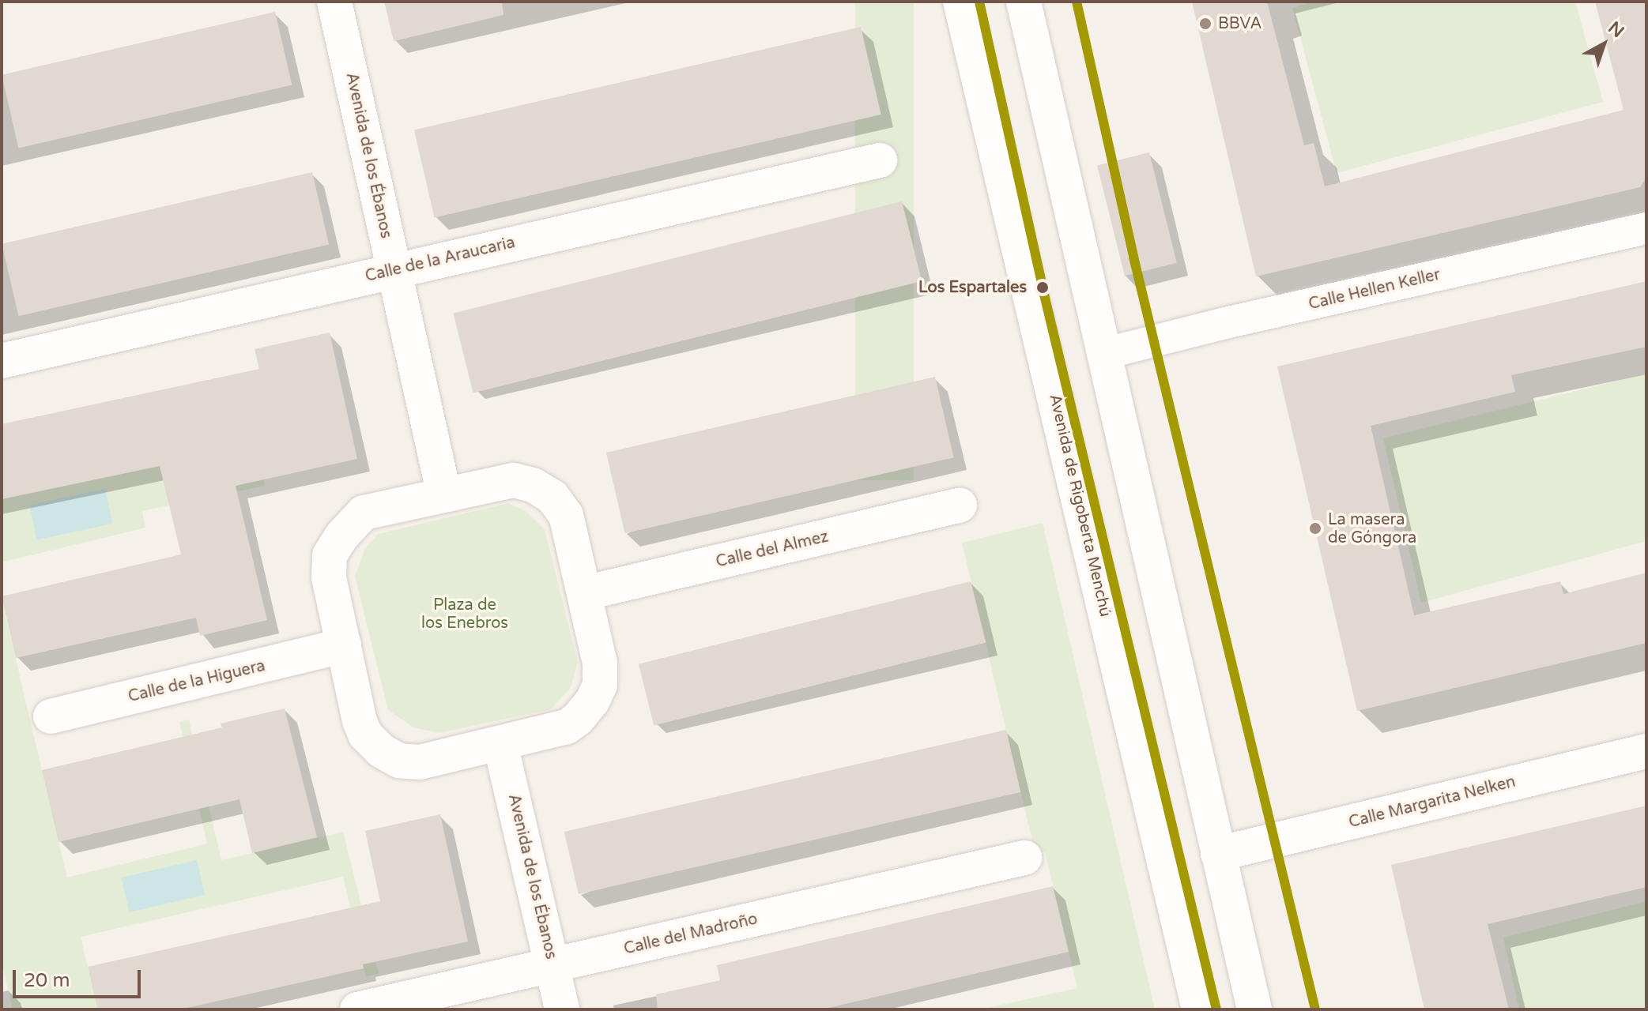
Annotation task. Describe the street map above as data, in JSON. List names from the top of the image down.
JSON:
{
  "streets": {
    "street": [
      "Avenida de los Ébanos",
      "Calle de la Araucaria",
      "Calle Hellen Keller",
      "Avenida de Rigoberta Menchú",
      "Calle del Almez",
      "Calle de la Higuera",
      "Calle Margarita Nelken",
      "Calle del Madroño"
    ]
  },
  "crossings": [
    ["Avenida de los Ébanos", "Calle de la Araucaria"],
    ["Avenida de los Ébanos", "Calle del Madroño"]
  ],
  "parks": ["Plaza de los Enebros"],
  "places": ["BBVA", "Los Espartales", "La masera de Góngora"],
  "scale_bar": "20 m",
  "north": "top right"
}
